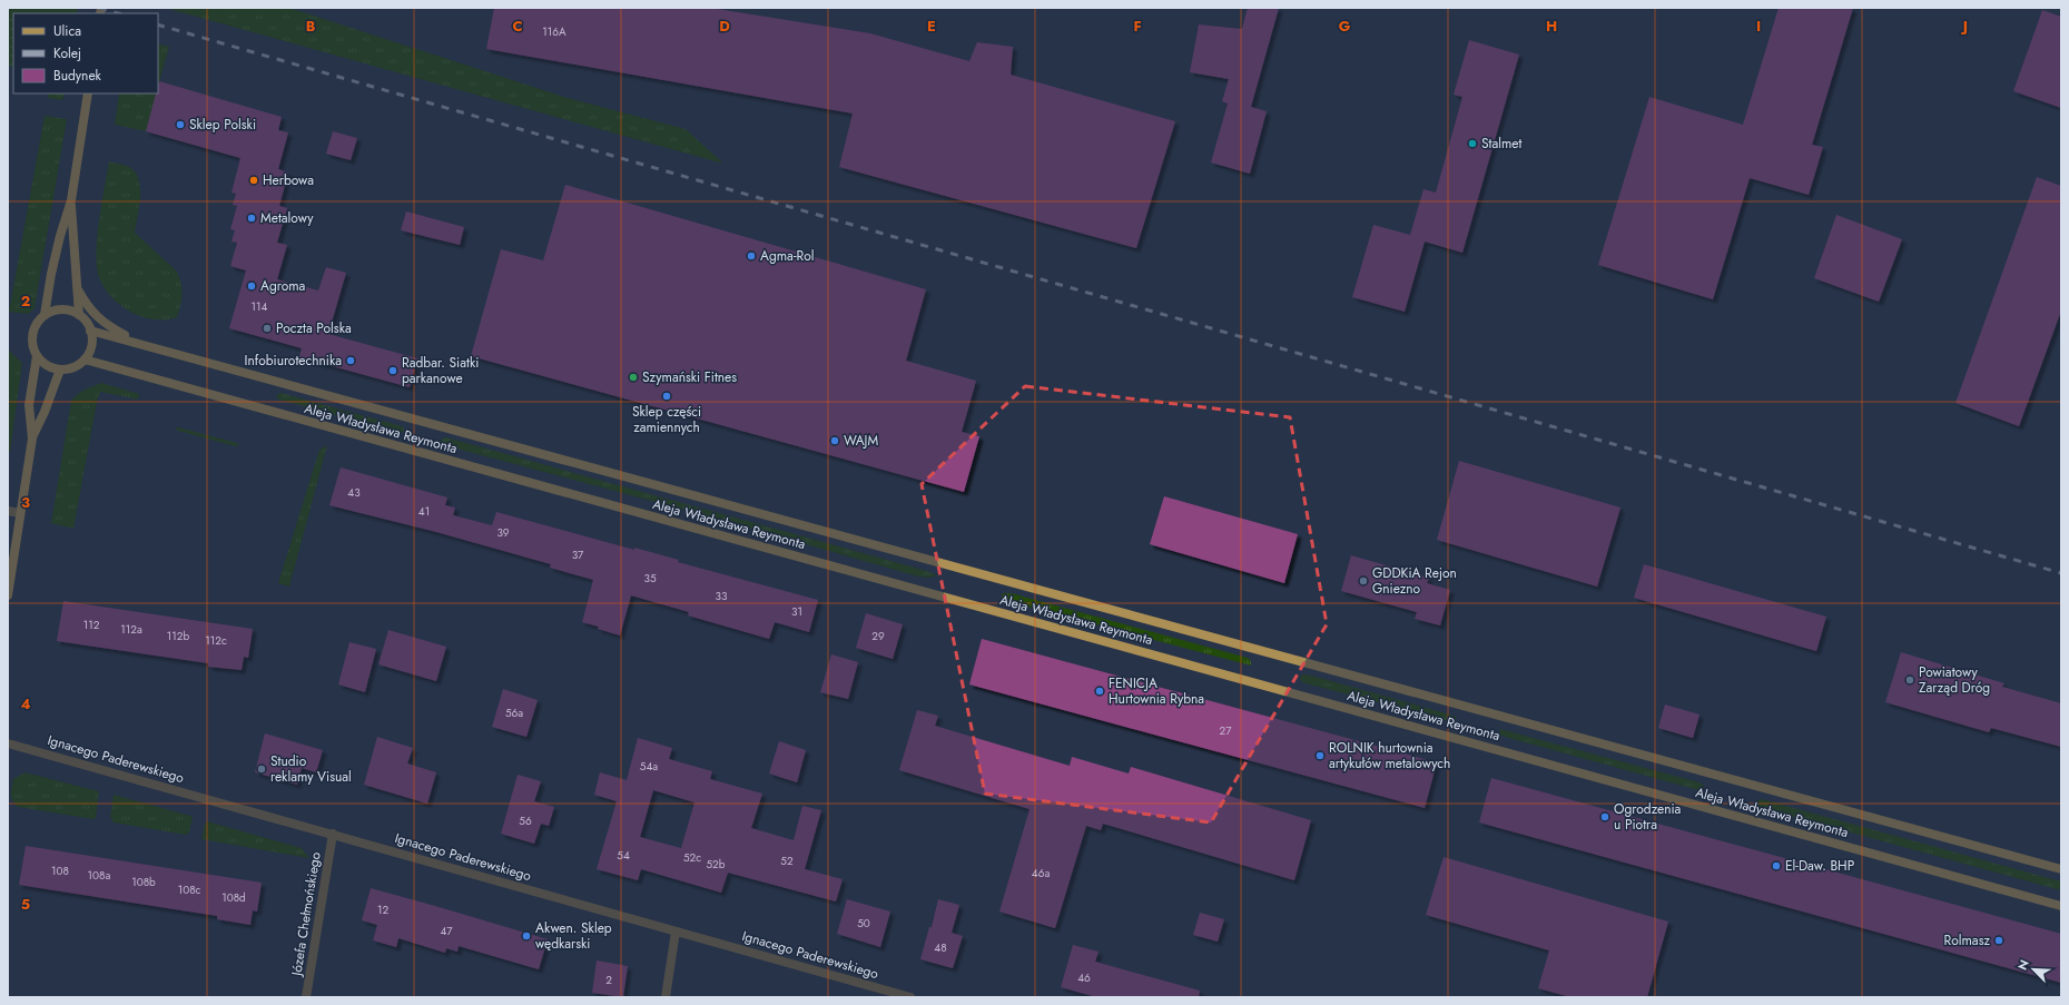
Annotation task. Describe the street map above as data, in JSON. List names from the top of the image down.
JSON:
{
  "streets": {
    "street": ["Aleja Władysława Reymonta", "Ignacego Paderewskiego", "Józefa Chełmońskiego"]
  },
  "crossings": [
    ["Ignacego Paderewskiego", "Józefa Chełmońskiego"]
  ],
  "places": [
    "Sklep Polski",
    "Stalmet",
    "Herbowa",
    "Metalowy",
    "Agma-Rol",
    "Agroma",
    "Poczta Polska",
    "Infobiurotechnika",
    "Radbar. Siatki parkanowe",
    "Szymański Fitnes",
    "Sklep części zamiennych",
    "WAJM",
    "GDDKiA Rejon Gniezno",
    "Powiatowy Zarząd Dróg",
    "FENICJA Hurtownia Rybna",
    "ROLNIK hurtownia artykułów metalowych",
    "Studio reklamy Visual",
    "Ogrodzenia u Piotra",
    "El-Daw. BHP",
    "Akwen. Sklep wędkarski",
    "Rolmasz"
  ],
  "house_numbers": [
    "116A",
    "114",
    "43",
    "41",
    "39",
    "37",
    "35",
    "33",
    "31",
    "112",
    "112a",
    "112b",
    "29",
    "112c",
    "56a",
    "27",
    "54a",
    "56",
    "54",
    "52c",
    "52",
    "52b",
    "108",
    "46a",
    "108a",
    "108b",
    "108c",
    "108d",
    "12",
    "50",
    "47",
    "48",
    "46",
    "2"
  ],
  "legend": ["Ulica", "Kolej", "Budynek"],
  "north": "top left",
  "grid": {
    "columns": [
      "B",
      "C",
      "D",
      "E",
      "F",
      "G",
      "H",
      "I",
      "J"
    ],
    "rows": [
      "2",
      "3",
      "4",
      "5"
    ]
  }
}
